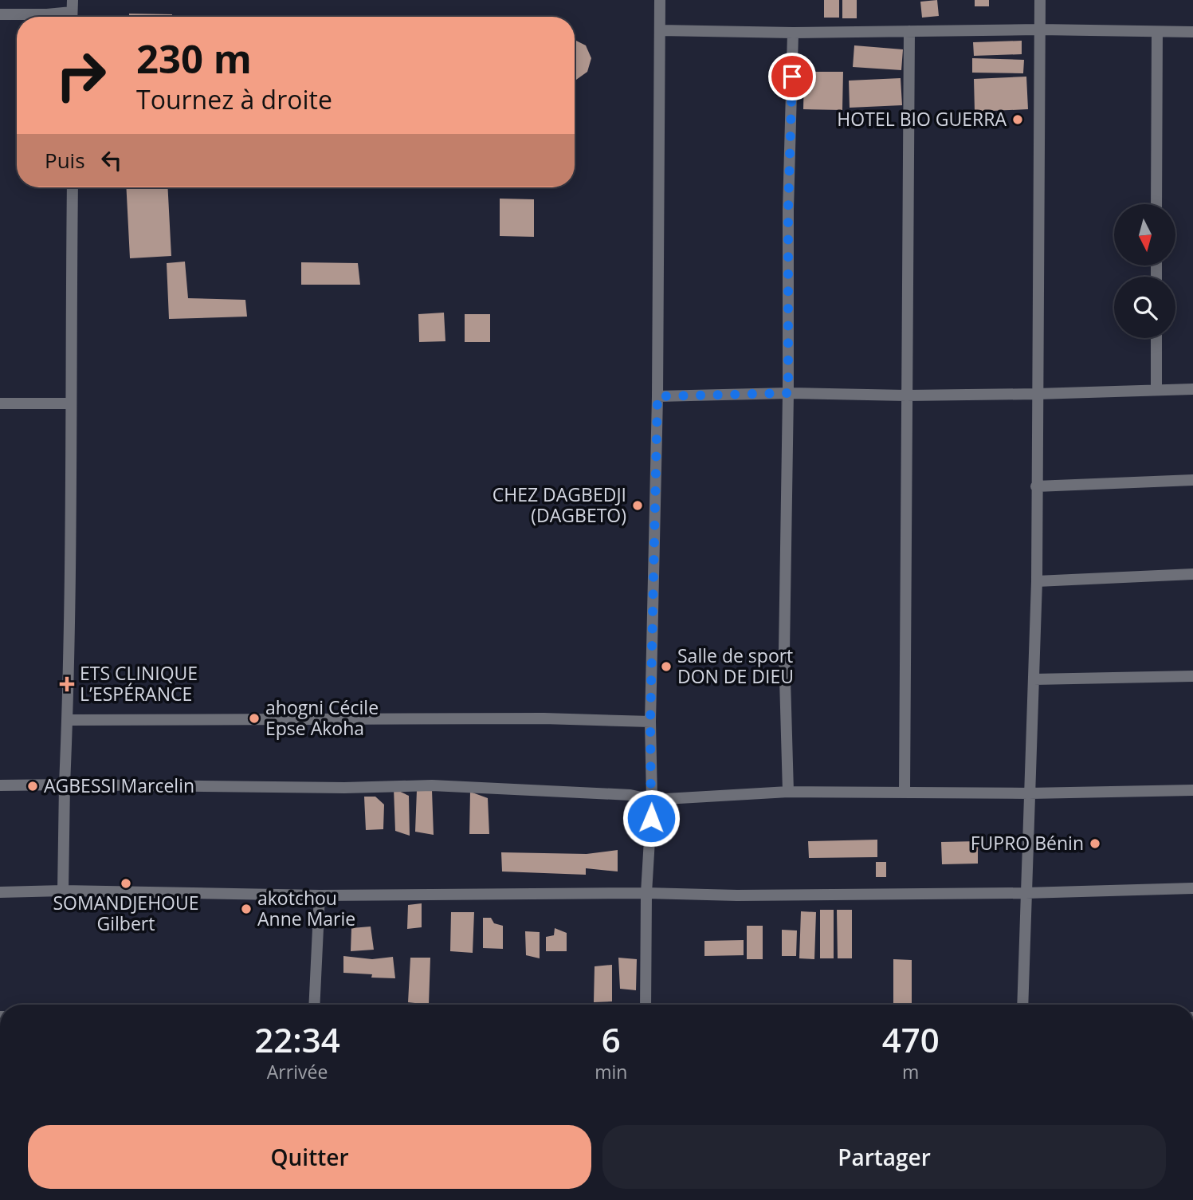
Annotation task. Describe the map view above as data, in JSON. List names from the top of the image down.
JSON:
{
  "places": {
    "other": [
      "HOTEL BIO GUERRA",
      "CHEZ DAGBEDJI (DAGBETO)",
      "Salle de sport DON DE DIEU",
      "ahogni Cécile Epse Akoha",
      "AGBESSI Marcelin",
      "FUPRO Bénin",
      "SOMANDJEHOUE Gilbert",
      "akotchou Anne Marie"
    ],
    "health": ["ETS CLINIQUE L’ESPÉRANCE"]
  },
  "north": "bottom",
  "page": {
    "turn": ["230 m", "Tournez à droite"],
    "then": "Puis",
    "eta": [
      "22:34",
      "Arrivée",
      "6",
      "min",
      "470",
      "m"
    ],
    "buttons": ["Quitter", "Partager"]
  }
}
